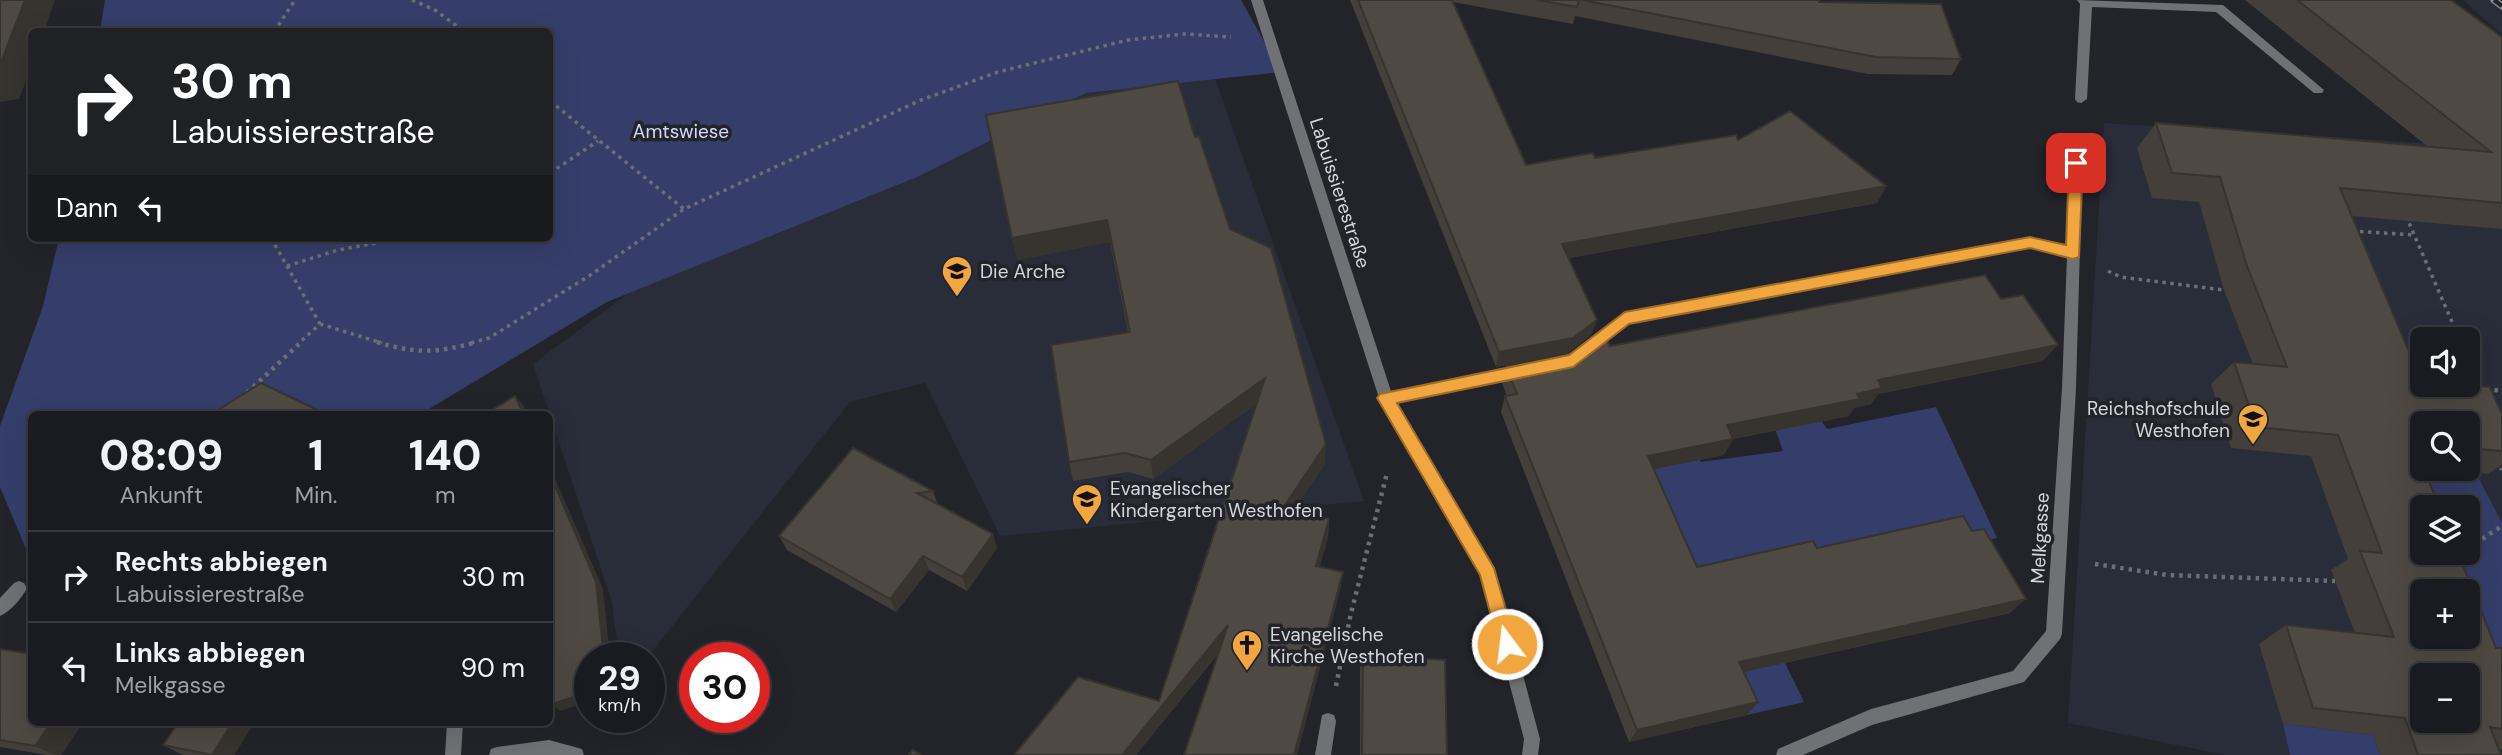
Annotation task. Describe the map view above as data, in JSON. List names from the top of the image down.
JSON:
{
  "streets": {
    "street": ["Labuissierestraße", "Melkgasse"]
  },
  "parks": ["Amtswiese"],
  "places": {
    "school or university": ["Die Arche", "Reichshofschule Westhofen", "Evangelischer Kindergarten Westhofen"],
    "church": ["Evangelische Kirche Westhofen"]
  },
  "page": {
    "turn": ["30 m", "Labuissierestraße"],
    "then": "Dann",
    "map_buttons": ["+", "−"],
    "eta": [
      "08:09",
      "Ankunft",
      "1",
      "Min.",
      "140",
      "m"
    ],
    "list": [
      {
        "name": "Rechts abbiegen",
        "note": "Labuissierestraße",
        "value": "30 m"
      },
      {
        "name": "Links abbiegen",
        "note": "Melkgasse",
        "value": "90 m"
      }
    ],
    "speed": "29 km/h",
    "limit": "30"
  }
}
